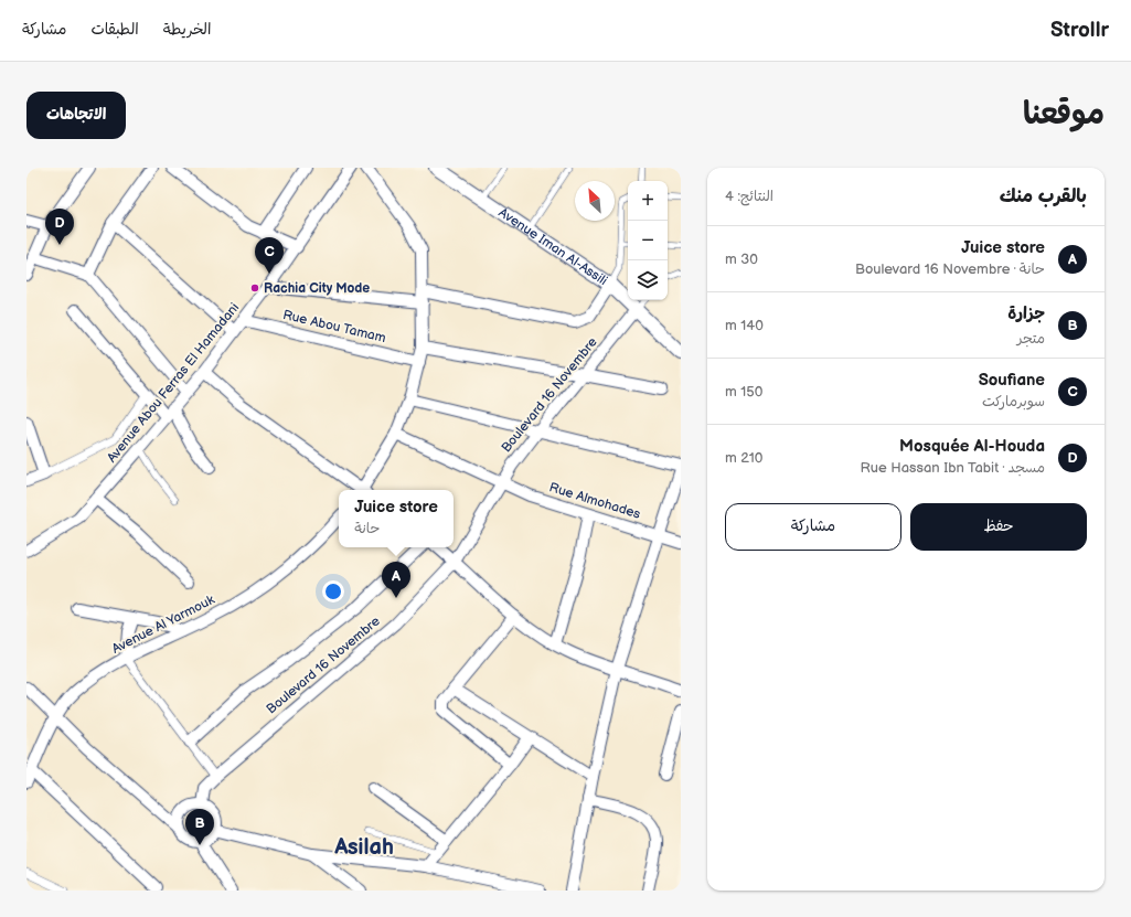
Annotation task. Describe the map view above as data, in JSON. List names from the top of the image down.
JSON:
{
  "streets": {
    "street": [
      "Avenue Iman Al-Assili",
      "Rue Abou Tamam",
      "Avenue Abou Ferras El Hamadani",
      "Boulevard 16 Novembre",
      "Rue Almohades",
      "Avenue Al Yarmouk"
    ]
  },
  "crossings": [
    ["Avenue Iman Al-Assili", "Boulevard 16 Novembre"],
    ["Rue Abou Tamam", "Avenue Abou Ferras El Hamadani"],
    ["Boulevard 16 Novembre", "Rue Almohades"]
  ],
  "districts": ["Asilah"],
  "places": ["Rachia City Mode"],
  "north": "top left",
  "page": {
    "header": "Strollr",
    "nav": ["الخريطة", "الطبقات", "مشاركة"],
    "title": "موقعنا",
    "buttons": [
      "الاتجاهات",
      ["حفظ", "مشاركة"]
    ],
    "heading": ["بالقرب منك", "النتائج: 4"],
    "map_buttons": ["+", "−"],
    "pins": [
      "D",
      "C",
      "A",
      "B"
    ],
    "list": [
      {
        "mark": "A",
        "name": "Juice store",
        "note": "حانة · Boulevard 16 Novembre",
        "value": "30 m"
      },
      {
        "mark": "B",
        "name": "جزارة",
        "note": "متجر",
        "value": "140 m"
      },
      {
        "mark": "C",
        "name": "Soufiane",
        "note": "سوبرماركت",
        "value": "150 m"
      },
      {
        "mark": "D",
        "name": "Mosquée Al-Houda",
        "note": "مسجد · Rue Hassan Ibn Tabit",
        "value": "210 m"
      }
    ],
    "popup": ["Juice store", "حانة"]
  }
}
